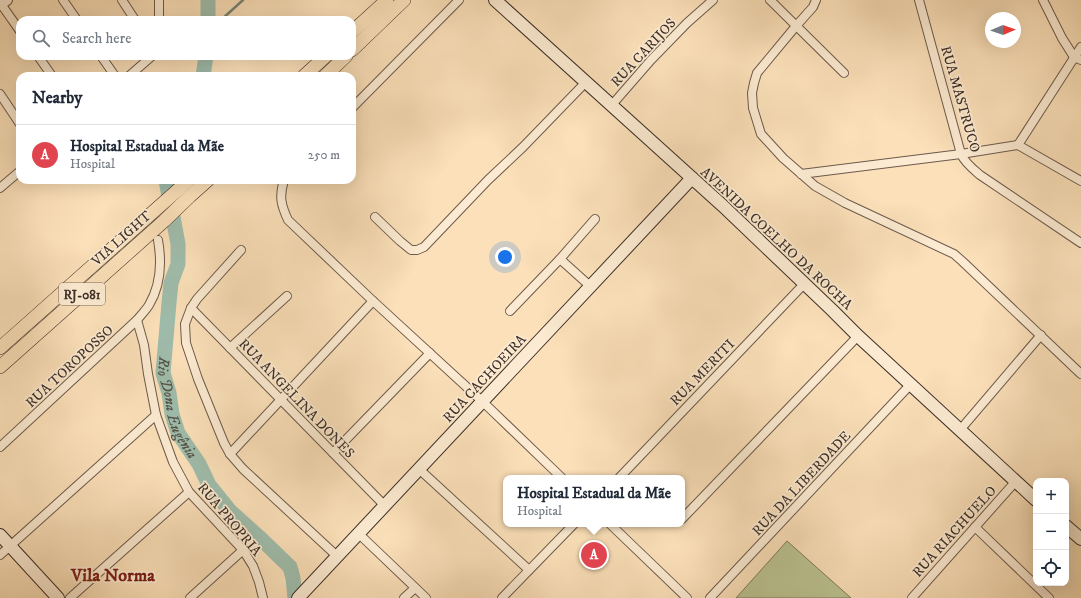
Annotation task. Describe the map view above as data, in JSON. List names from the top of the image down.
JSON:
{
  "streets": {
    "main road": [
      "VIA LIGHT",
      "AVENIDA COELHO DA ROCHA",
      "RJ-081",
      "RUA CACHOEIRA"
    ],
    "street": [
      "RUA CARIJOS",
      "RUA MASTRUCO",
      "RUA TOROPOSSO",
      "RUA MERITI",
      "RUA ANGELINA DONES",
      "RUA DA LIBERDADE",
      "RUA PROPRIA",
      "RUA RIACHUELO"
    ]
  },
  "crossings": [
    ["RUA CARIJOS", "AVENIDA COELHO DA ROCHA"],
    ["AVENIDA COELHO DA ROCHA", "RUA MERITI"],
    ["AVENIDA COELHO DA ROCHA", "RUA CACHOEIRA"],
    ["AVENIDA COELHO DA ROCHA", "RUA DA LIBERDADE"],
    ["AVENIDA COELHO DA ROCHA", "RUA RIACHUELO"],
    ["RUA TOROPOSSO", "RUA PROPRIA"],
    ["RUA CACHOEIRA", "RUA ANGELINA DONES"]
  ],
  "districts": ["Vila Norma"],
  "water": ["Rio Dona Eugênia"],
  "north": "right",
  "page": {
    "search": "Search here",
    "heading": "Nearby",
    "list": [
      {
        "mark": "A",
        "name": "Hospital Estadual da Mãe",
        "note": "Hospital",
        "value": "250 m"
      }
    ],
    "popup": ["Hospital Estadual da Mãe", "Hospital"],
    "map_buttons": ["+", "−"],
    "pins": "A"
  }
}
